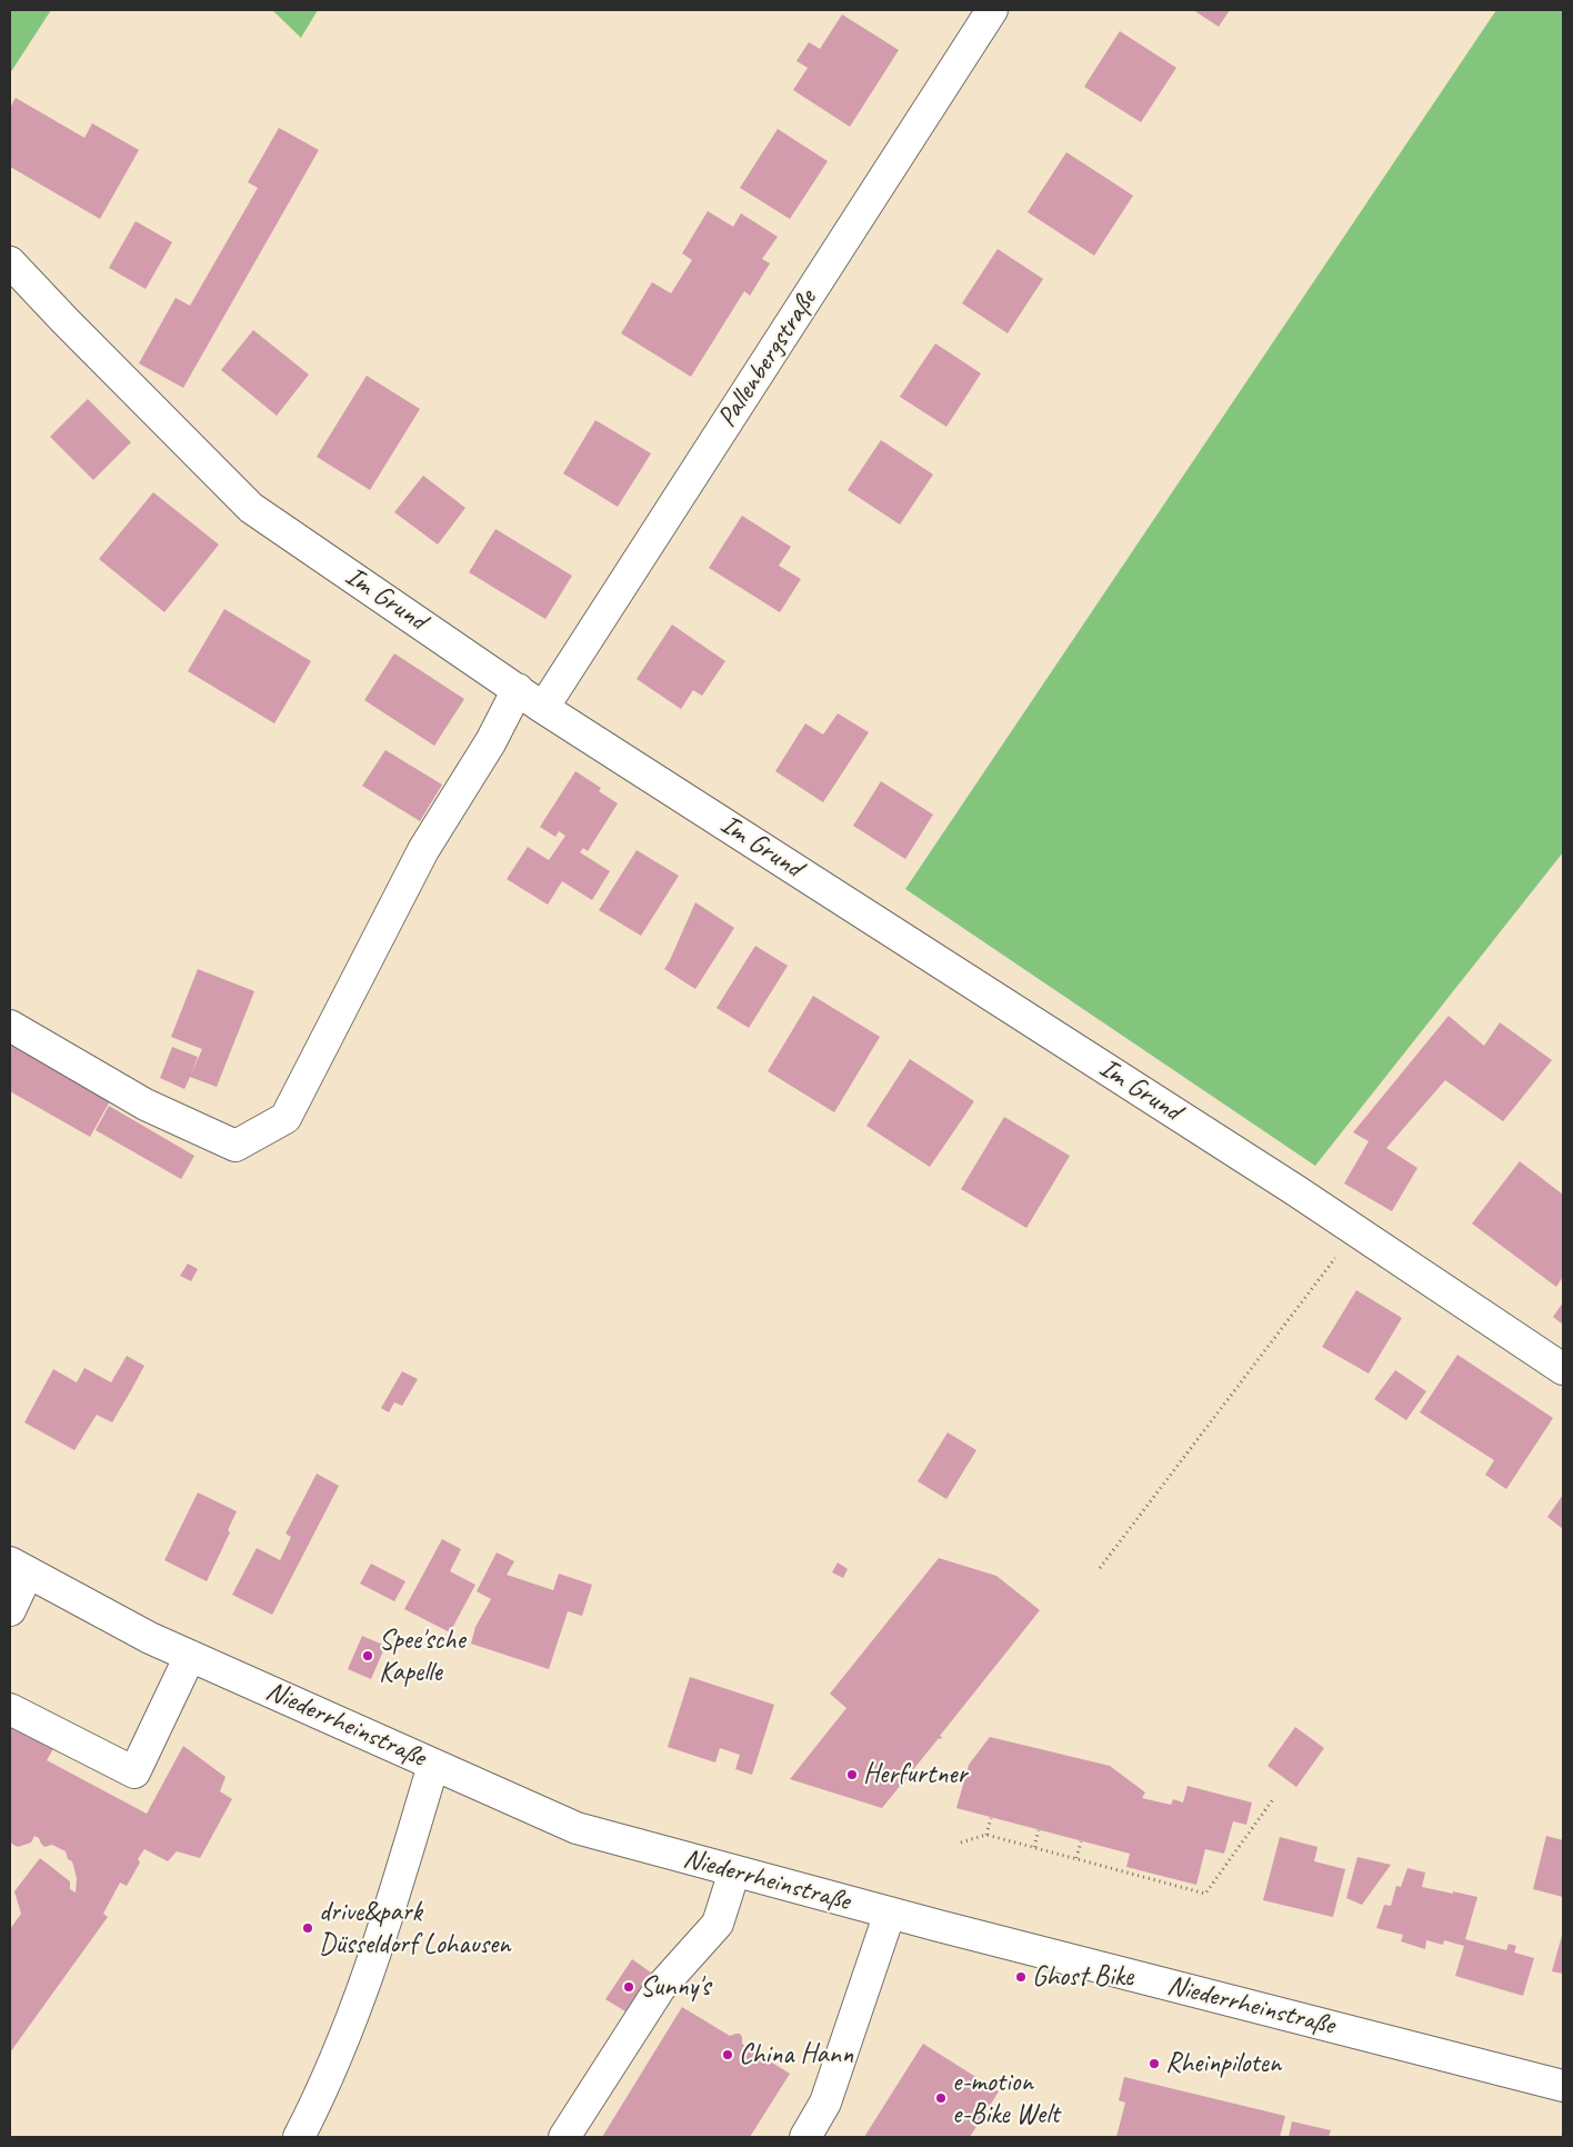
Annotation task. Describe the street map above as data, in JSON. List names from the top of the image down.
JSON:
{
  "streets": {
    "street": ["Pallenbergstraße", "Im Grund", "Niederrheinstraße"]
  },
  "crossings": [
    ["Pallenbergstraße", "Im Grund"]
  ],
  "places": [
    "Spee'sche Kapelle",
    "Herfurtner",
    "drive&park Düsseldorf Lohausen",
    "Ghost Bike",
    "Sunny's",
    "China Hann",
    "Rheinpiloten",
    "e-motion e-Bike Welt"
  ]
}
